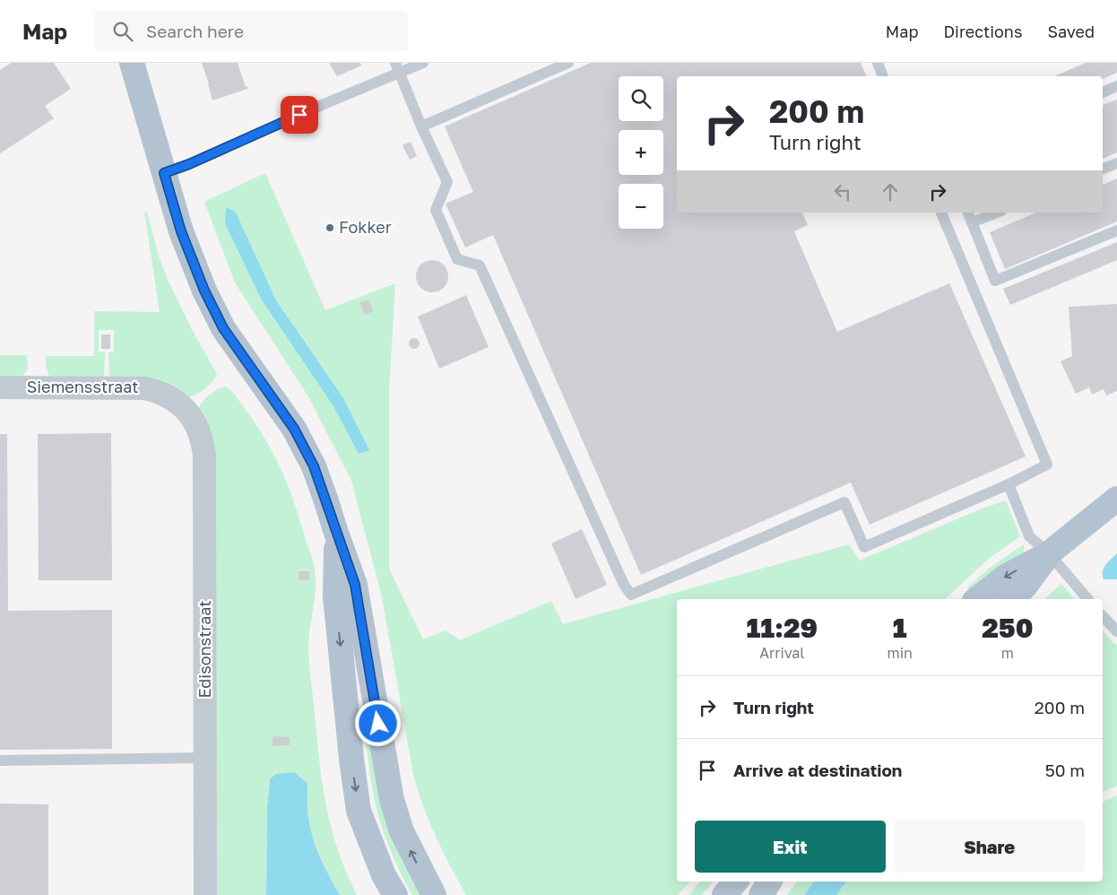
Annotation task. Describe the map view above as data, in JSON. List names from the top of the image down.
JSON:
{
  "streets": {
    "street": ["Siemensstraat", "Edisonstraat"]
  },
  "crossings": [
    ["Siemensstraat", "Edisonstraat"]
  ],
  "places": ["Fokker"],
  "page": {
    "header": "Map",
    "search": "Search here",
    "nav": ["Map", "Directions", "Saved"],
    "map_buttons": ["+", "−"],
    "turn": ["200 m", "Turn right"],
    "eta": [
      "11:29",
      "Arrival",
      "1",
      "min",
      "250",
      "m"
    ],
    "list": [
      {
        "name": "Turn right",
        "value": "200 m"
      },
      {
        "name": "Arrive at destination",
        "value": "50 m"
      }
    ],
    "buttons": ["Exit", "Share"]
  }
}
